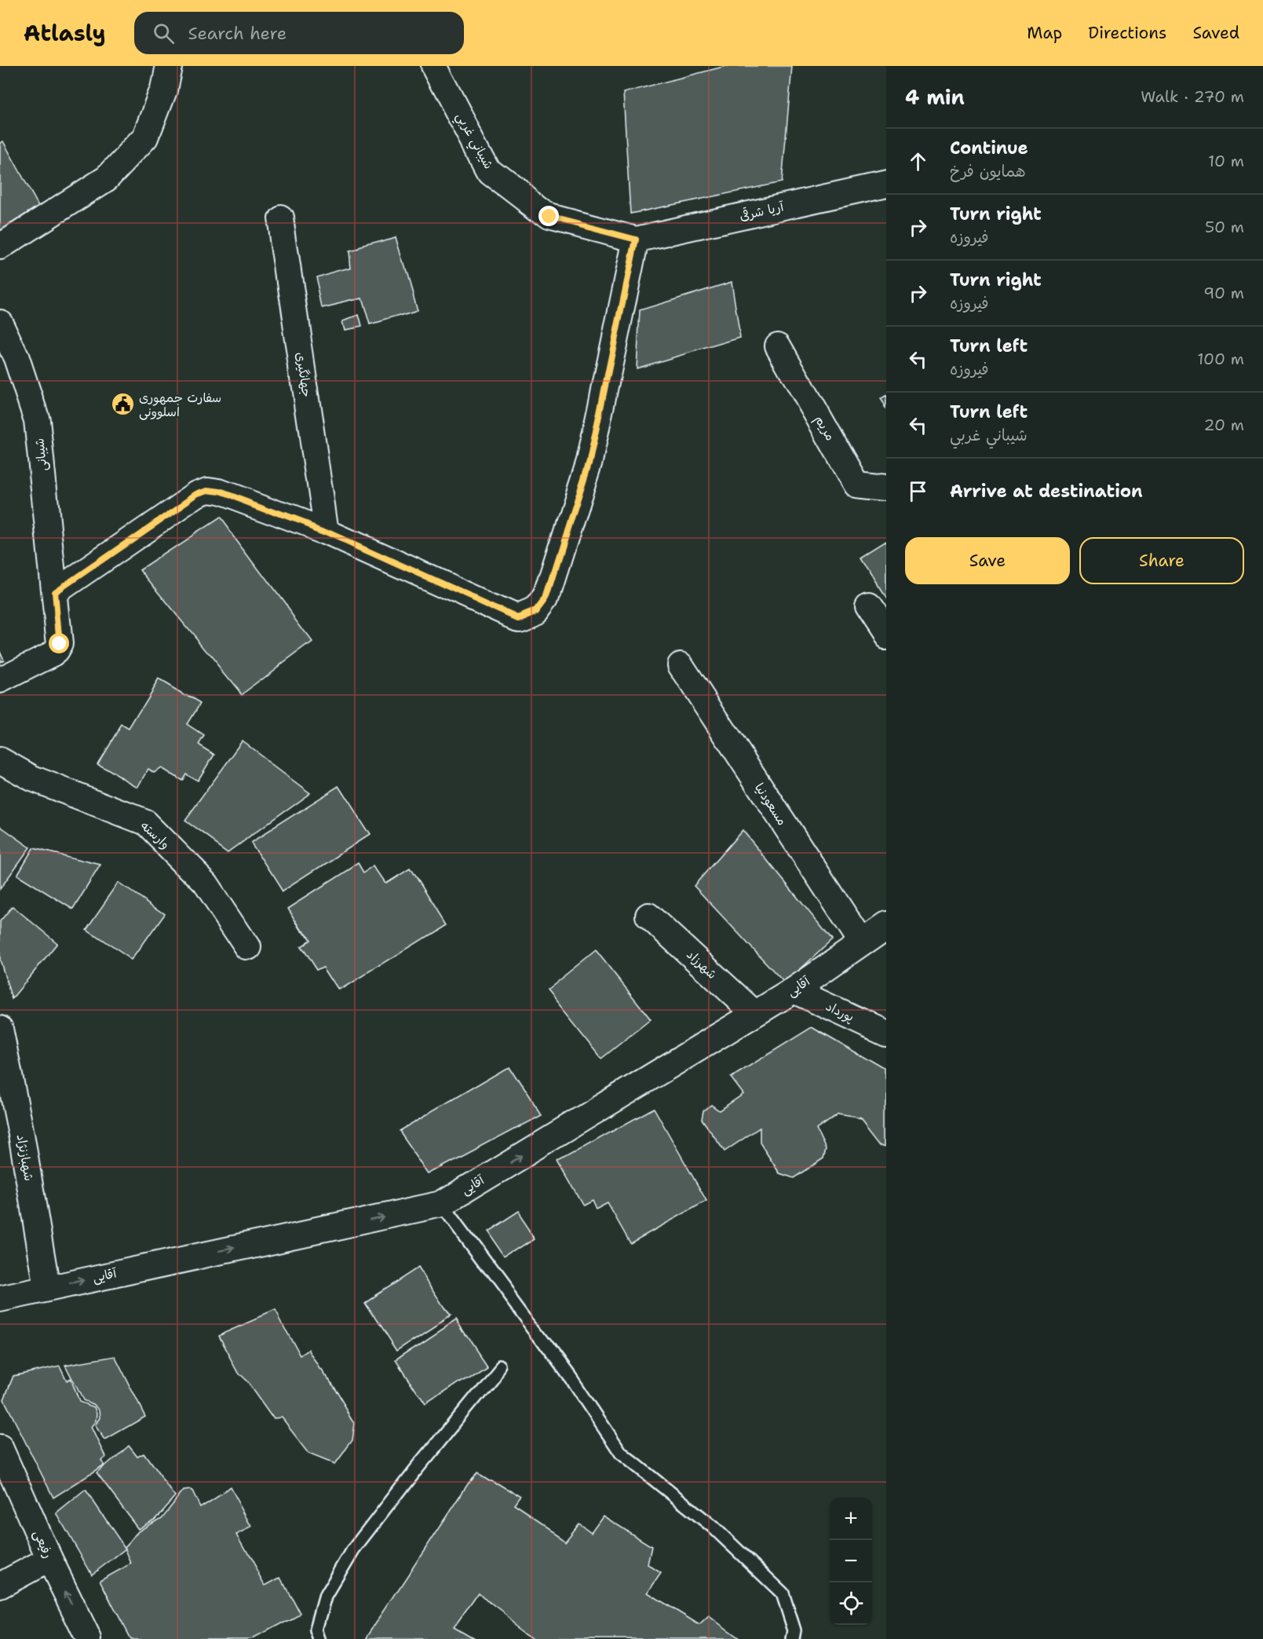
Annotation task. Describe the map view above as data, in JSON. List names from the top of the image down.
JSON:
{
  "streets": {
    "street": [
      "شيباني غربي",
      "آریا شرقی",
      "جهانگیری",
      "مریم",
      "شیبانی",
      "مسعودنیا",
      "وارسته",
      "شهرزاد",
      "آقایی",
      "پورداد",
      "شهبازنژاد",
      "رفیعی"
    ]
  },
  "crossings": [
    ["شيباني غربي", "آریا شرقی"],
    ["مسعودنیا", "آقایی"],
    ["شهرزاد", "آقایی"],
    ["آقایی", "پورداد"],
    ["آقایی", "شهبازنژاد"]
  ],
  "one_way": ["آقایی", "رفیعی"],
  "places": {
    "public building": ["سفارت جمهوری اسلوونی"]
  },
  "page": {
    "header": "Atlasly",
    "search": "Search here",
    "nav": ["Map", "Directions", "Saved"],
    "heading": ["4 min", "Walk · 270 m"],
    "list": [
      ["Continue", "همایون فرخ", "10 m"],
      ["Turn right", "فیروزه", "50 m"],
      ["Turn right", "فیروزه", "90 m"],
      ["Turn left", "فیروزه", "100 m"],
      ["Turn left", "شيباني غربي", "20 m"],
      "Arrive at destination"
    ],
    "buttons": ["Save", "Share"],
    "map_buttons": ["+", "−"]
  }
}
